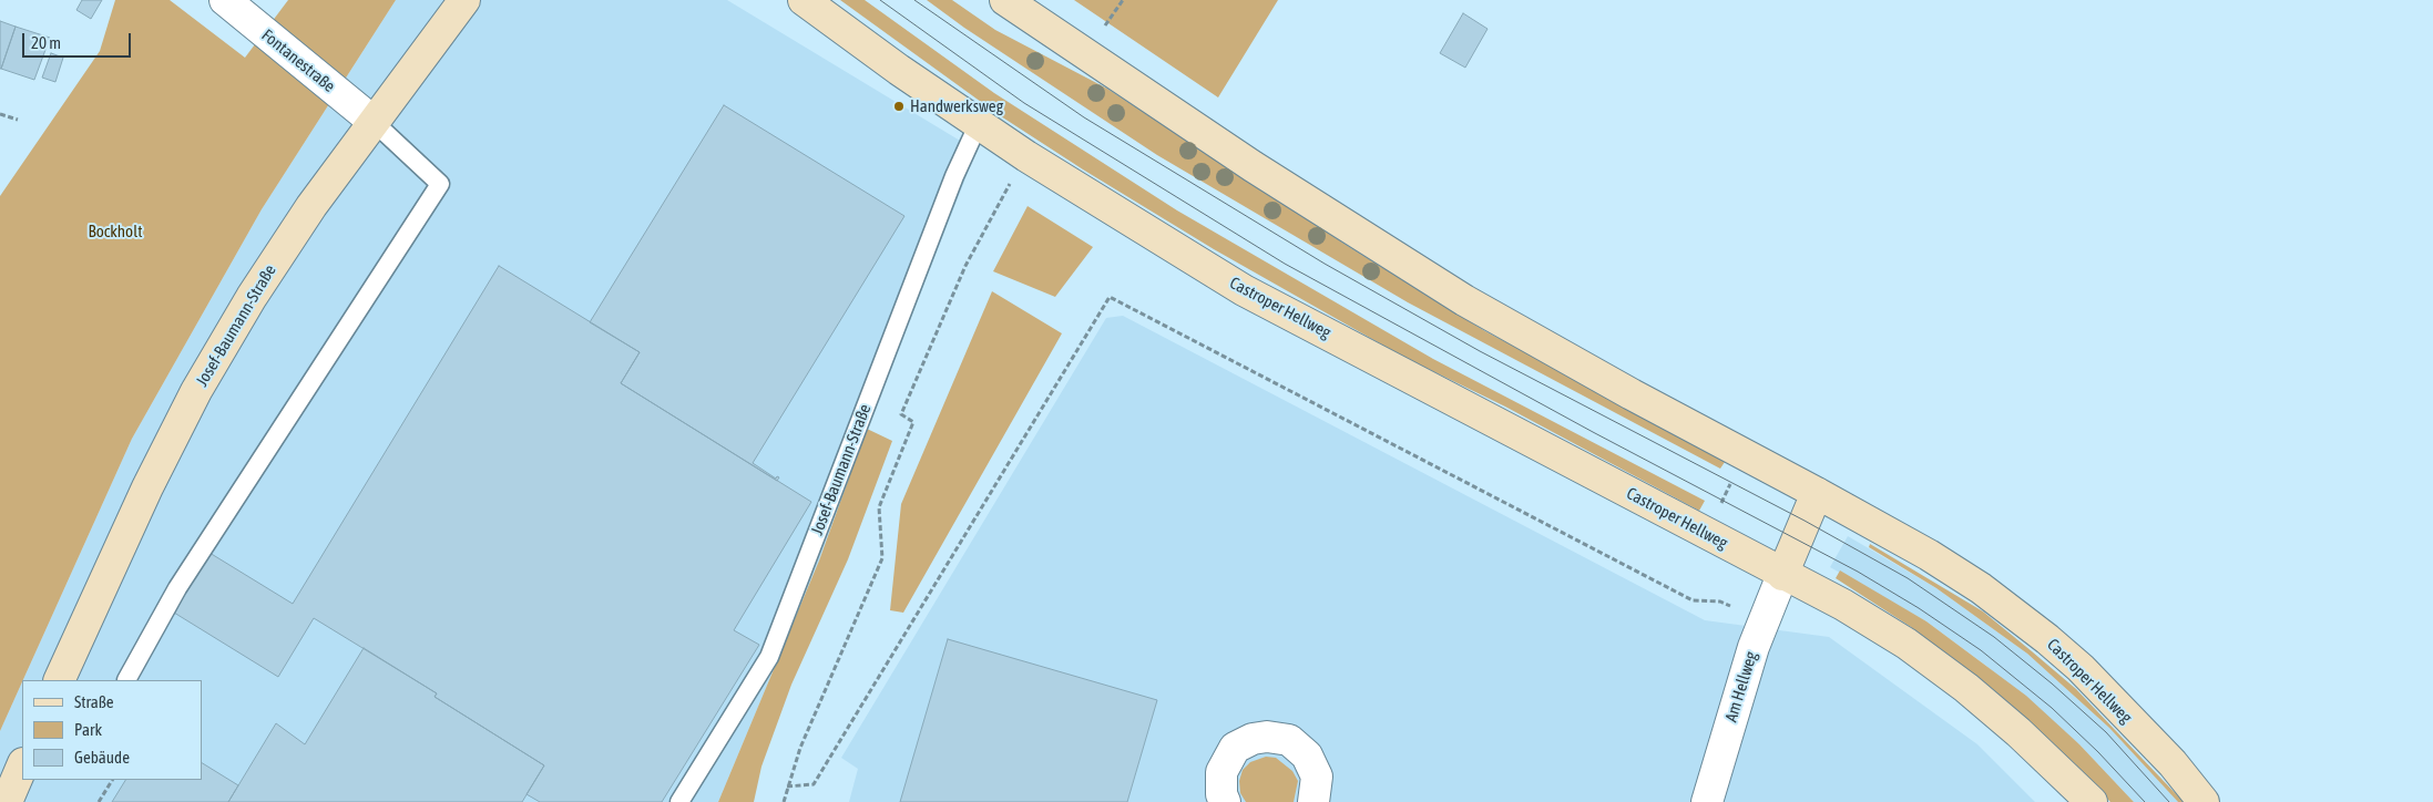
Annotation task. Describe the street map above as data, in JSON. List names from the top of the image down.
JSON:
{
  "streets": {
    "main road": ["Castroper Hellweg", "Josef-Baumann-Straße"],
    "street": ["Fontanestraße", "Am Hellweg"]
  },
  "crossings": [
    ["Fontanestraße", "Josef-Baumann-Straße"],
    ["Castroper Hellweg", "Josef-Baumann-Straße"],
    ["Castroper Hellweg", "Am Hellweg"]
  ],
  "parks": ["Bockholt"],
  "places": ["Handwerksweg"],
  "legend": ["Straße", "Park", "Gebäude"],
  "scale_bar": "20 m"
}
